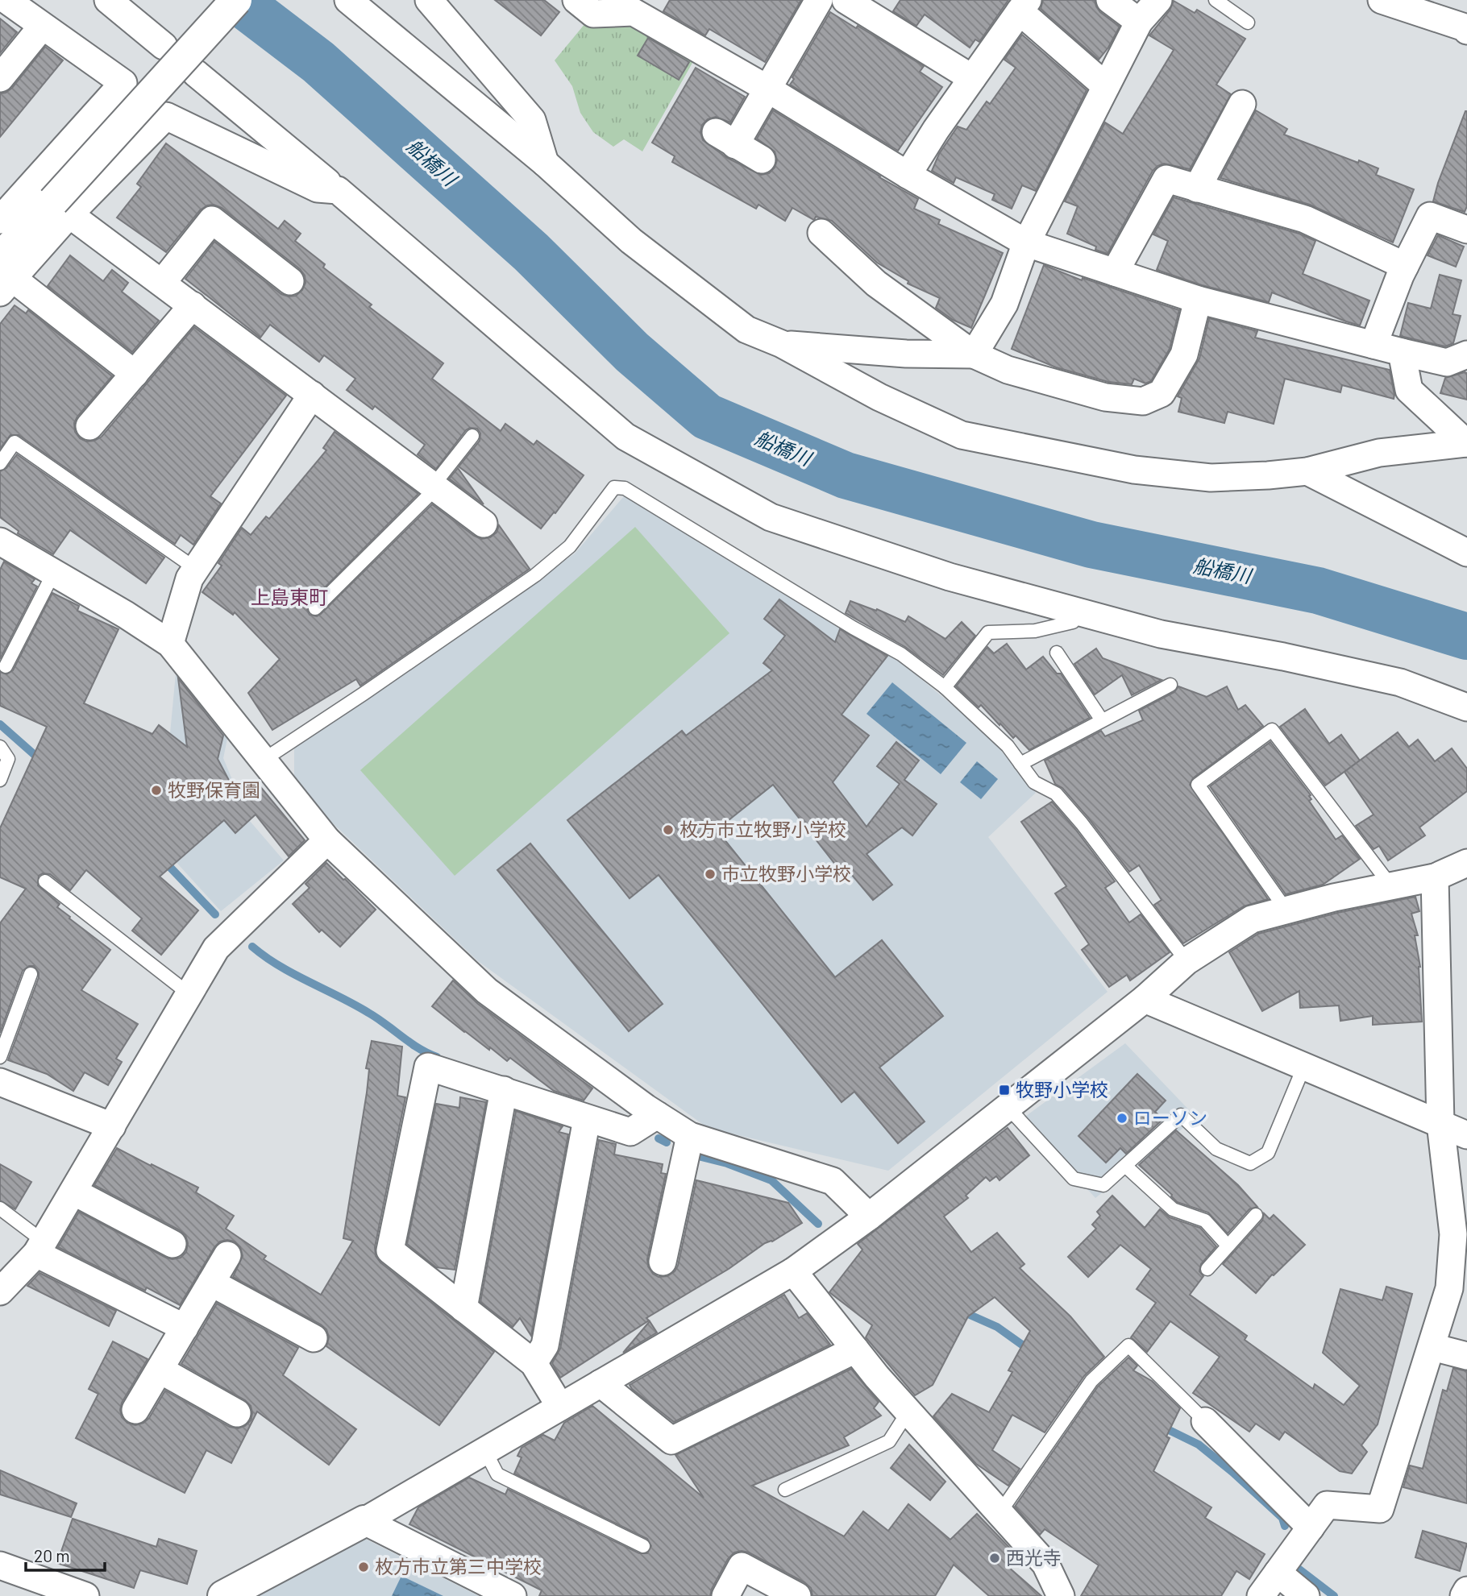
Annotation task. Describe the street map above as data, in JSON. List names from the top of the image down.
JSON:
{
  "districts": ["上島東町"],
  "water": ["船橋川"],
  "places": {
    "other": [
      "牧野保育園",
      "枚方市立牧野小学校",
      "市立牧野小学校",
      "ローソン",
      "西光寺",
      "枚方市立第三中学校"
    ],
    "transit": ["牧野小学校"]
  },
  "scale_bar": "20 m"
}
